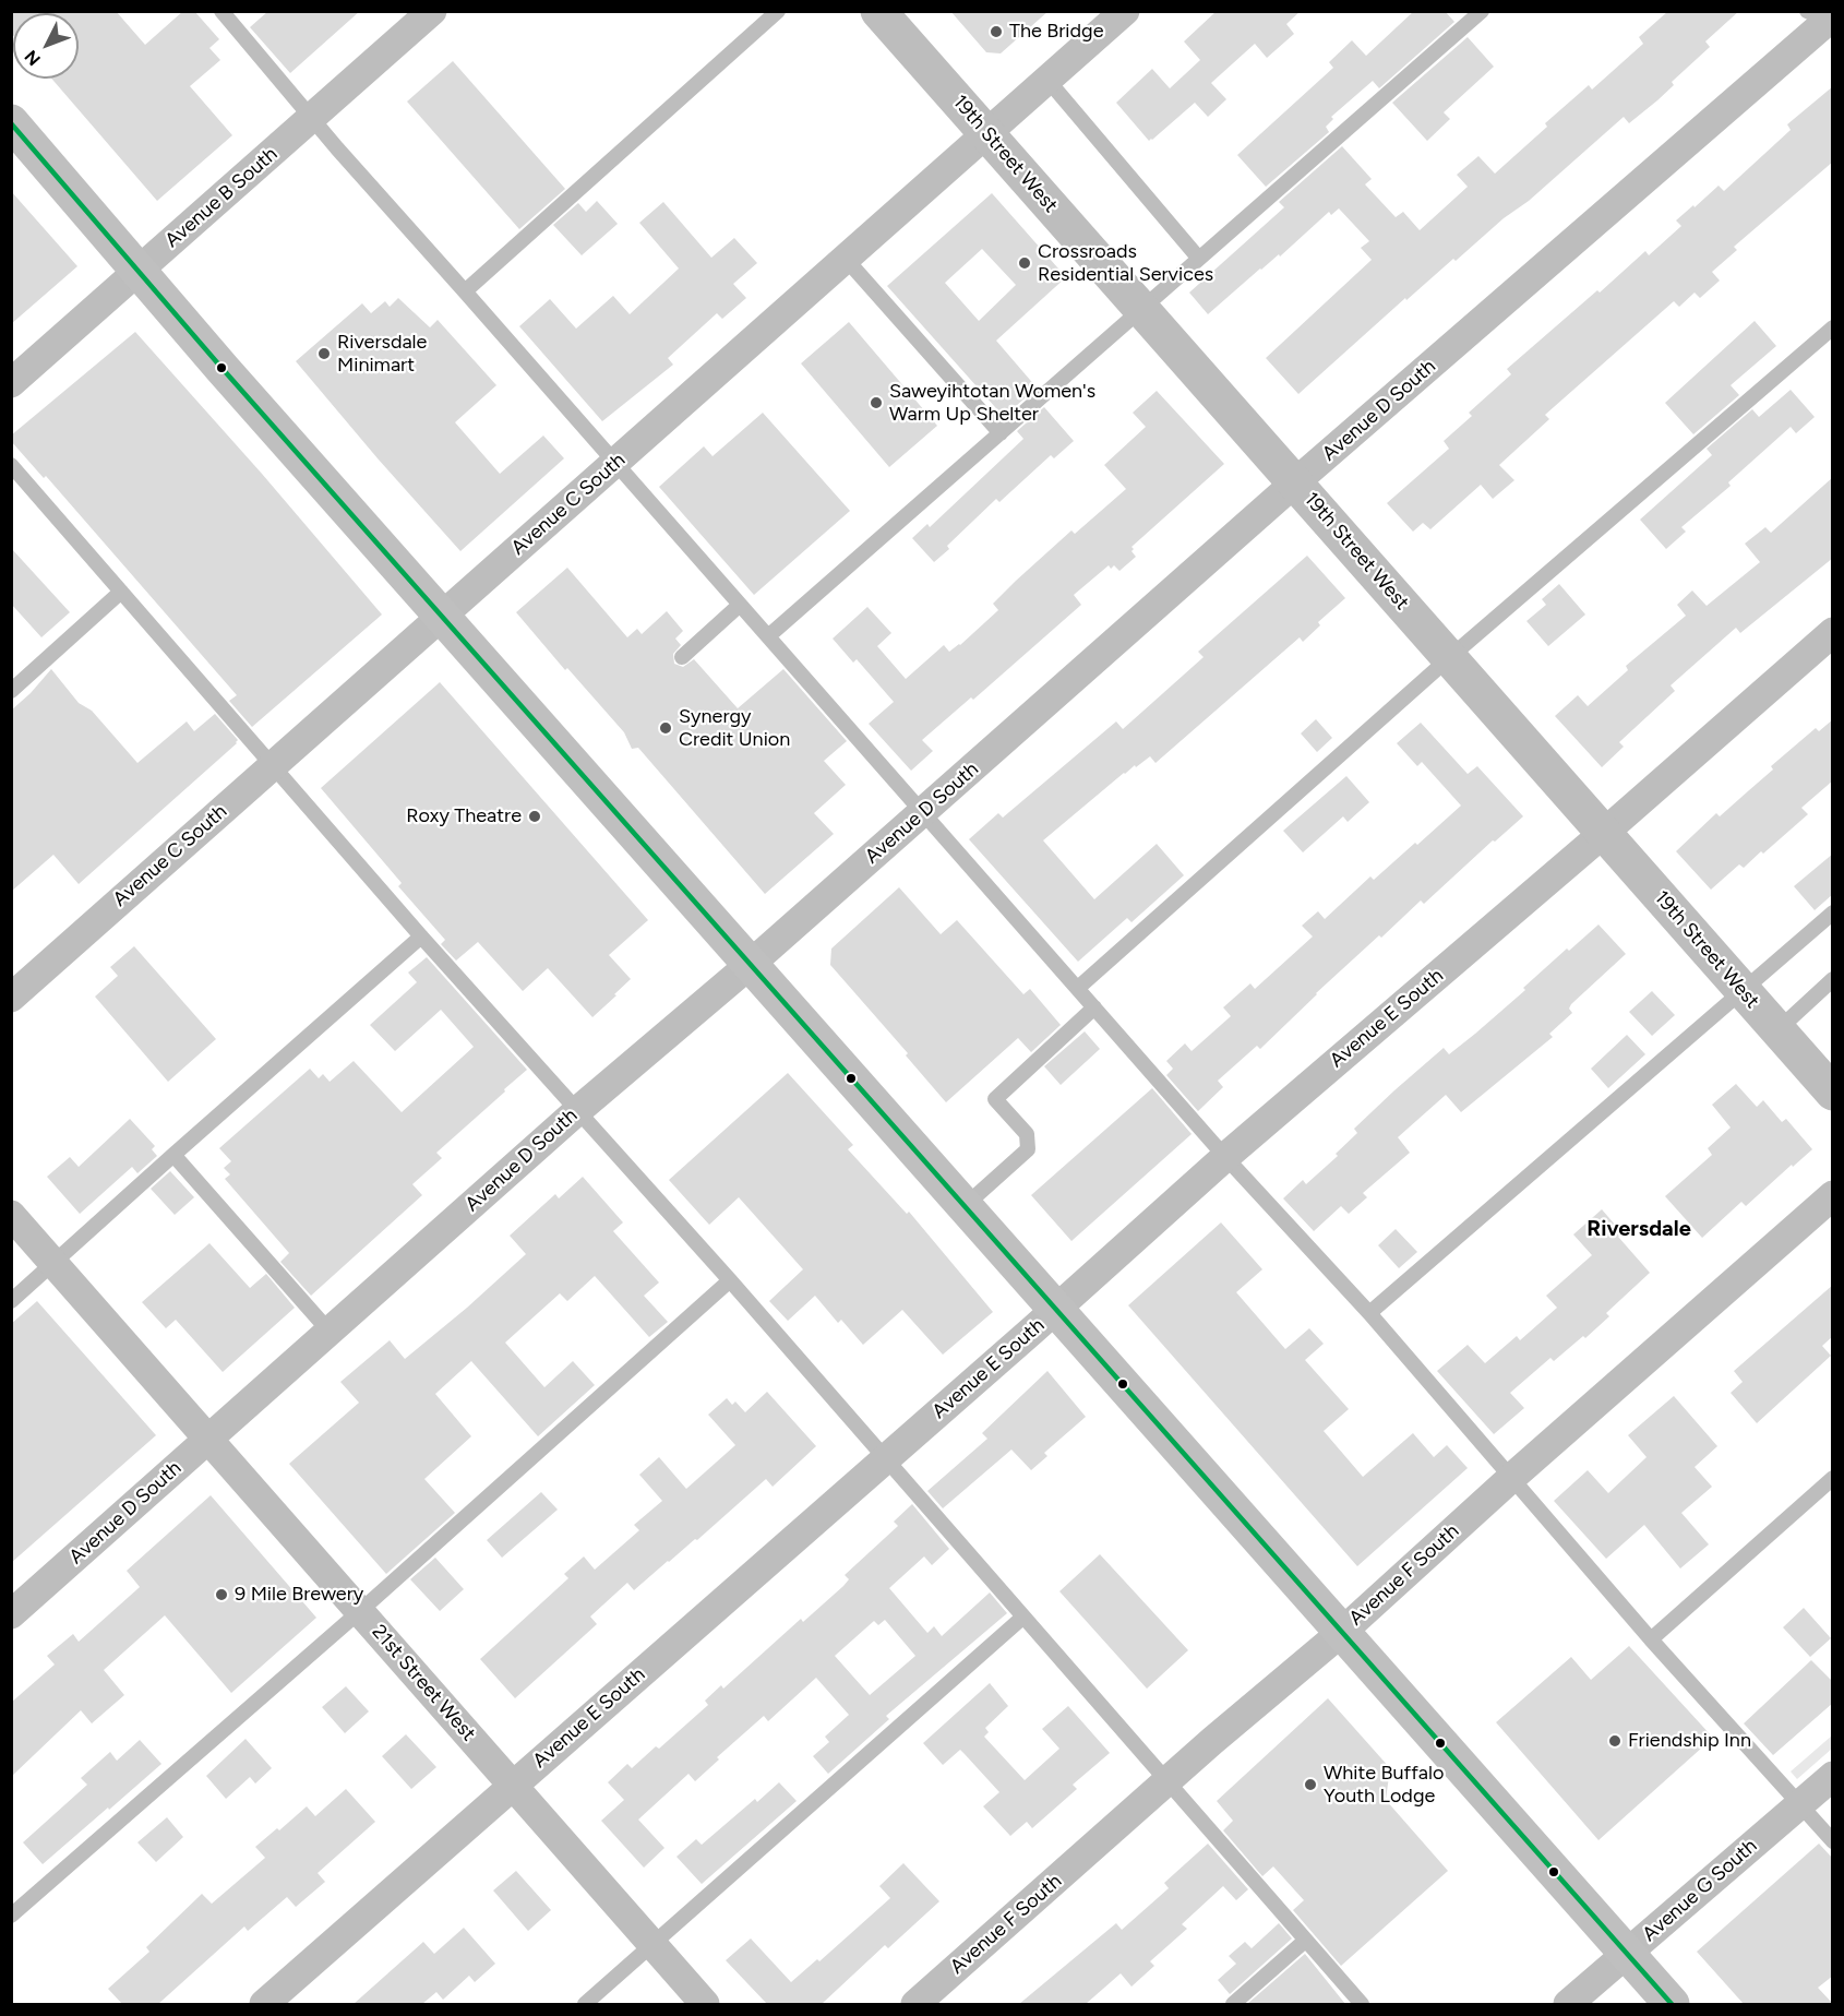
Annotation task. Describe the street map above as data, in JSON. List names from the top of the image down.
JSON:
{
  "streets": {
    "street": [
      "19th Street West",
      "Avenue B South",
      "Avenue D South",
      "Avenue C South",
      "Avenue E South",
      "Avenue F South",
      "21st Street West",
      "Avenue G South"
    ]
  },
  "crossings": [
    ["19th Street West", "Avenue D South"],
    ["19th Street West", "Avenue C South"],
    ["19th Street West", "Avenue E South"],
    ["Avenue D South", "21st Street West"],
    ["Avenue E South", "21st Street West"]
  ],
  "districts": ["Riversdale"],
  "places": [
    "The Bridge",
    "Crossroads Residential Services",
    "Riversdale Minimart",
    "Saweyihtotan Women's Warm Up Shelter",
    "Synergy Credit Union",
    "Roxy Theatre",
    "9 Mile Brewery",
    "Friendship Inn",
    "White Buffalo Youth Lodge"
  ],
  "north": "bottom left"
}
